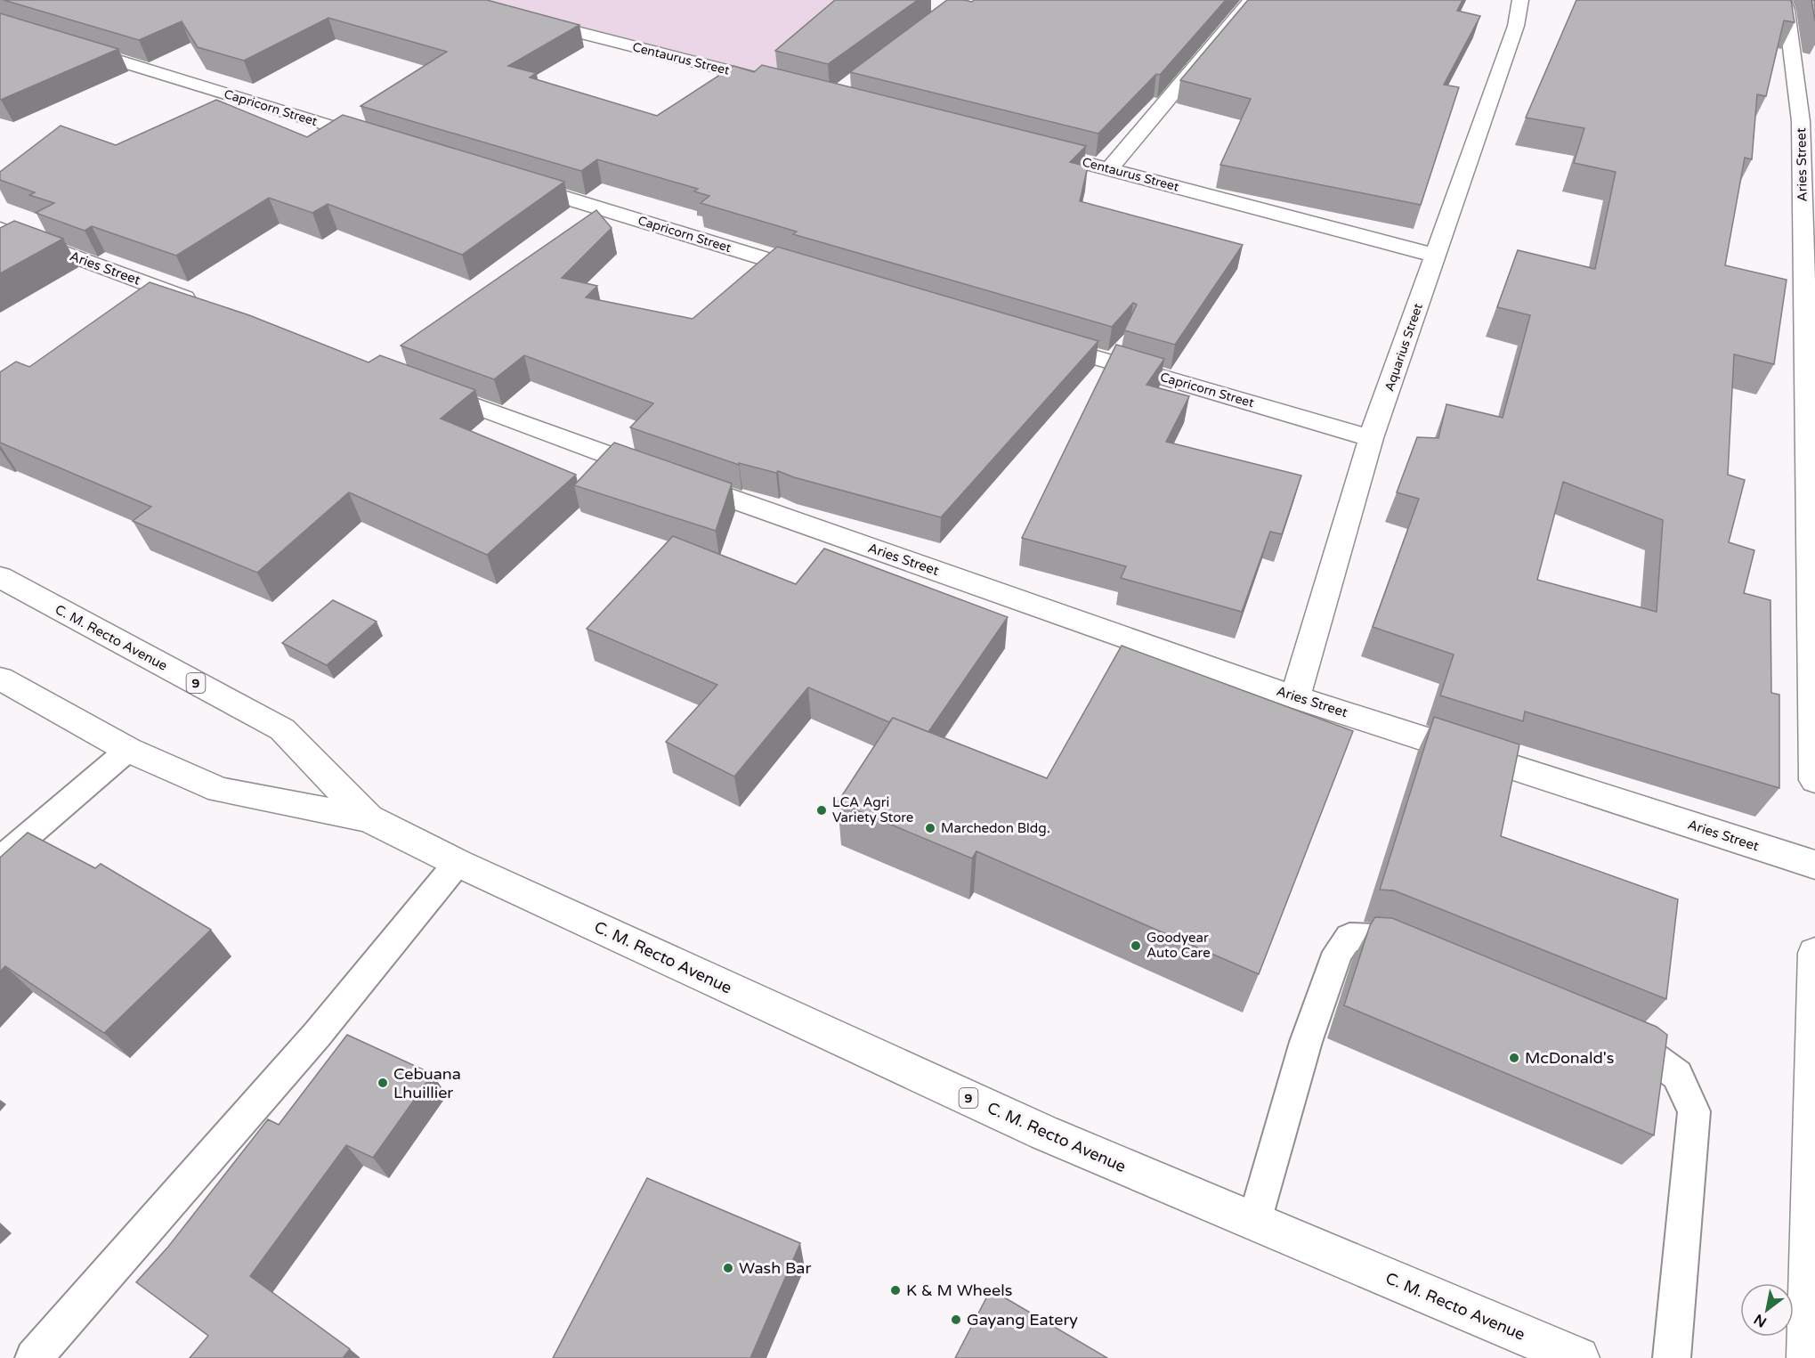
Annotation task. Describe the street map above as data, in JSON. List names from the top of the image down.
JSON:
{
  "streets": {
    "main road": [
      "Centaurus Street",
      "Capricorn Street",
      "Aries Street",
      "Aquarius Street",
      "C. M. Recto Avenue",
      "9"
    ]
  },
  "crossings": [
    ["Centaurus Street", "Aquarius Street"],
    ["Capricorn Street", "Aquarius Street"],
    ["Aries Street", "Aquarius Street"]
  ],
  "places": [
    "LCA Agri Variety Store",
    "Marchedon Bldg.",
    "Goodyear Auto Care",
    "McDonald's",
    "Cebuana Lhuillier",
    "Wash Bar",
    "K & M Wheels",
    "Gayang Eatery"
  ],
  "north": "bottom left"
}
